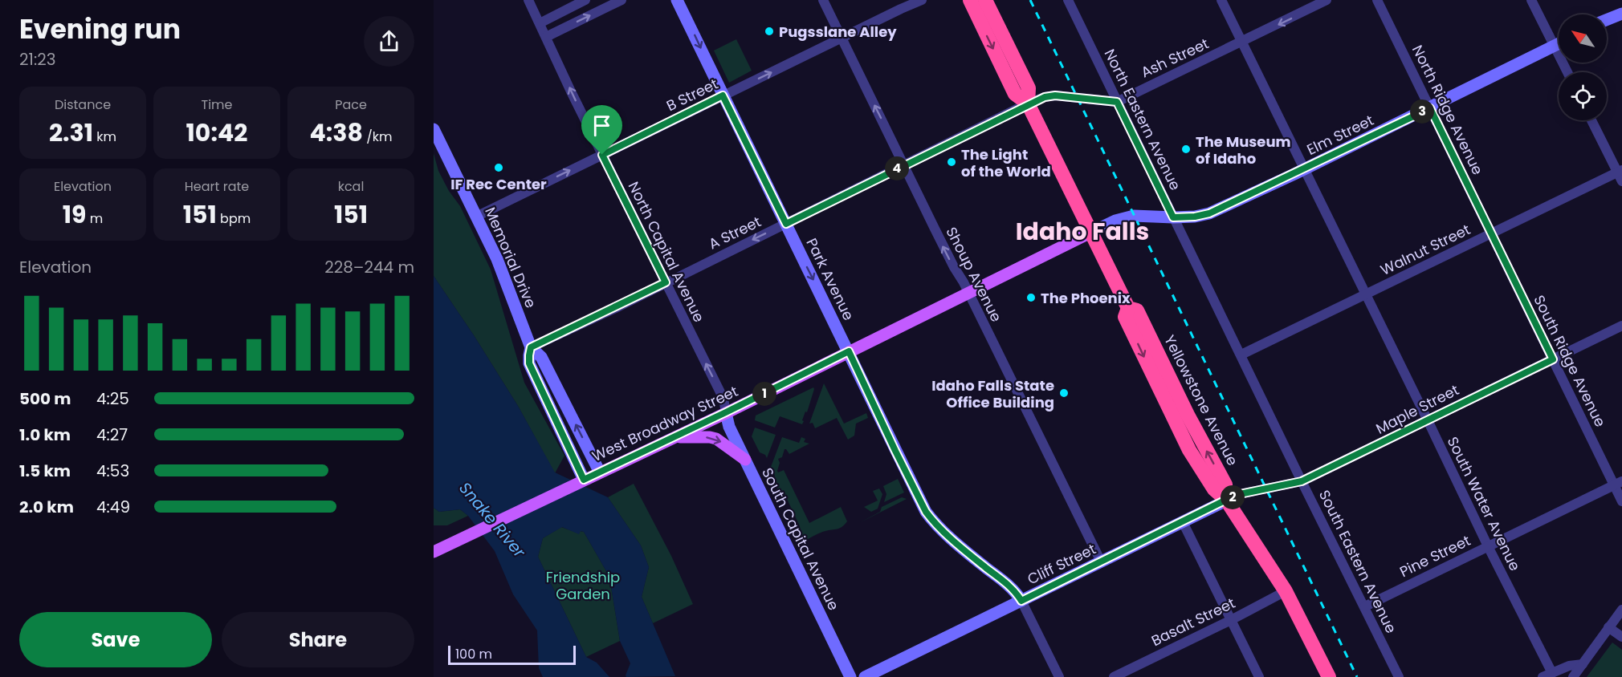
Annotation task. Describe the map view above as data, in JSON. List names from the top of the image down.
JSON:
{
  "streets": {
    "highway": ["Yellowstone Avenue"],
    "main road": ["West Broadway Street"],
    "street": [
      "Ash Street",
      "B Street",
      "North Ridge Avenue",
      "North Eastern Avenue",
      "Elm Street",
      "A Street",
      "Walnut Street",
      "North Capital Avenue",
      "Memorial Drive",
      "Shoup Avenue",
      "Park Avenue",
      "South Ridge Avenue",
      "Maple Street",
      "South Water Avenue",
      "South Capital Avenue",
      "Pine Street",
      "South Eastern Avenue",
      "Cliff Street",
      "Basalt Street"
    ]
  },
  "crossings": [
    ["Ash Street", "North Eastern Avenue"],
    ["Ash Street", "South Water Avenue"],
    ["B Street", "North Capital Avenue"],
    ["B Street", "Memorial Drive"],
    ["B Street", "Shoup Avenue"],
    ["B Street", "Park Avenue"],
    ["North Ridge Avenue", "Elm Street"],
    ["North Ridge Avenue", "Walnut Street"],
    ["North Ridge Avenue", "South Ridge Avenue"],
    ["North Eastern Avenue", "Elm Street"],
    ["North Eastern Avenue", "Walnut Street"],
    ["North Eastern Avenue", "South Eastern Avenue"],
    ["Elm Street", "Yellowstone Avenue"],
    ["Elm Street", "West Broadway Street"],
    ["Elm Street", "South Water Avenue"],
    ["A Street", "North Capital Avenue"],
    ["A Street", "Memorial Drive"],
    ["A Street", "Shoup Avenue"],
    ["A Street", "Park Avenue"],
    ["A Street", "Yellowstone Avenue"],
    ["Walnut Street", "South Ridge Avenue"],
    ["Walnut Street", "South Water Avenue"],
    ["Walnut Street", "South Eastern Avenue"],
    ["North Capital Avenue", "West Broadway Street"],
    ["North Capital Avenue", "South Capital Avenue"],
    ["Memorial Drive", "West Broadway Street"],
    ["Shoup Avenue", "West Broadway Street"],
    ["Shoup Avenue", "Cliff Street"],
    ["Park Avenue", "West Broadway Street"],
    ["Park Avenue", "Cliff Street"],
    ["South Ridge Avenue", "Maple Street"],
    ["South Ridge Avenue", "Pine Street"],
    ["Yellowstone Avenue", "Maple Street"],
    ["Yellowstone Avenue", "West Broadway Street"],
    ["Yellowstone Avenue", "Cliff Street"],
    ["Yellowstone Avenue", "Basalt Street"],
    ["Maple Street", "South Water Avenue"],
    ["Maple Street", "South Eastern Avenue"],
    ["Maple Street", "Cliff Street"],
    ["West Broadway Street", "South Capital Avenue"],
    ["South Water Avenue", "Pine Street"],
    ["Pine Street", "South Eastern Avenue"]
  ],
  "one_way": [
    "Ash Street",
    "B Street",
    "North Capital Avenue",
    "Shoup Avenue",
    "Park Avenue"
  ],
  "districts": ["Idaho Falls"],
  "water": ["Snake River"],
  "parks": ["Friendship Garden"],
  "places": [
    "Pugsslane Alley",
    "The Museum of Idaho",
    "The Light of the World",
    "IF Rec Center",
    "The Phoenix",
    "Idaho Falls State Office Building"
  ],
  "scale_bar": "100 m",
  "north": "top left",
  "page": {
    "heading": ["Evening run", "21:23"],
    "stats": [
      ["Distance", "2.31 km"],
      ["Time", "10:42"],
      ["Pace", "4:38 /km"],
      ["Elevation", "19 m"],
      ["Heart rate", "151 bpm"],
      ["kcal", "151"]
    ],
    "pins": [
      "3",
      "4",
      "1",
      "2"
    ],
    "chart": ["Elevation", "228–244 m"],
    "list": [
      {
        "name": "500 m",
        "note": "4:25"
      },
      {
        "name": "1.0 km",
        "note": "4:27"
      },
      {
        "name": "1.5 km",
        "note": "4:53"
      },
      {
        "name": "2.0 km",
        "note": "4:49"
      }
    ],
    "buttons": ["Save", "Share"],
    "scale": "100 m"
  }
}
